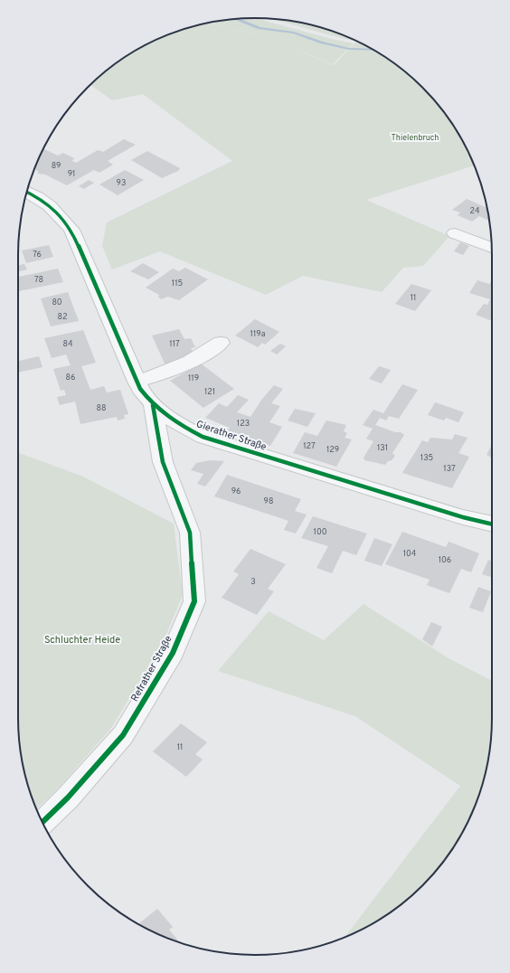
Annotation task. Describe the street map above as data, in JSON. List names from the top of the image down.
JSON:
{
  "streets": {
    "street": ["Gierather Straße", "Refrather Straße"]
  },
  "crossings": [
    ["Gierather Straße", "Refrather Straße"]
  ],
  "parks": ["Thielenbruch", "Schluchter Heide"],
  "house_numbers": [
    "89",
    "91",
    "93",
    "24",
    "76",
    "78",
    "115",
    "11",
    "80",
    "82",
    "119a",
    "84",
    "117",
    "86",
    "119",
    "121",
    "88",
    "123",
    "127",
    "131",
    "129",
    "135",
    "137",
    "96",
    "98",
    "100",
    "104",
    "106",
    "3",
    "11"
  ]
}
